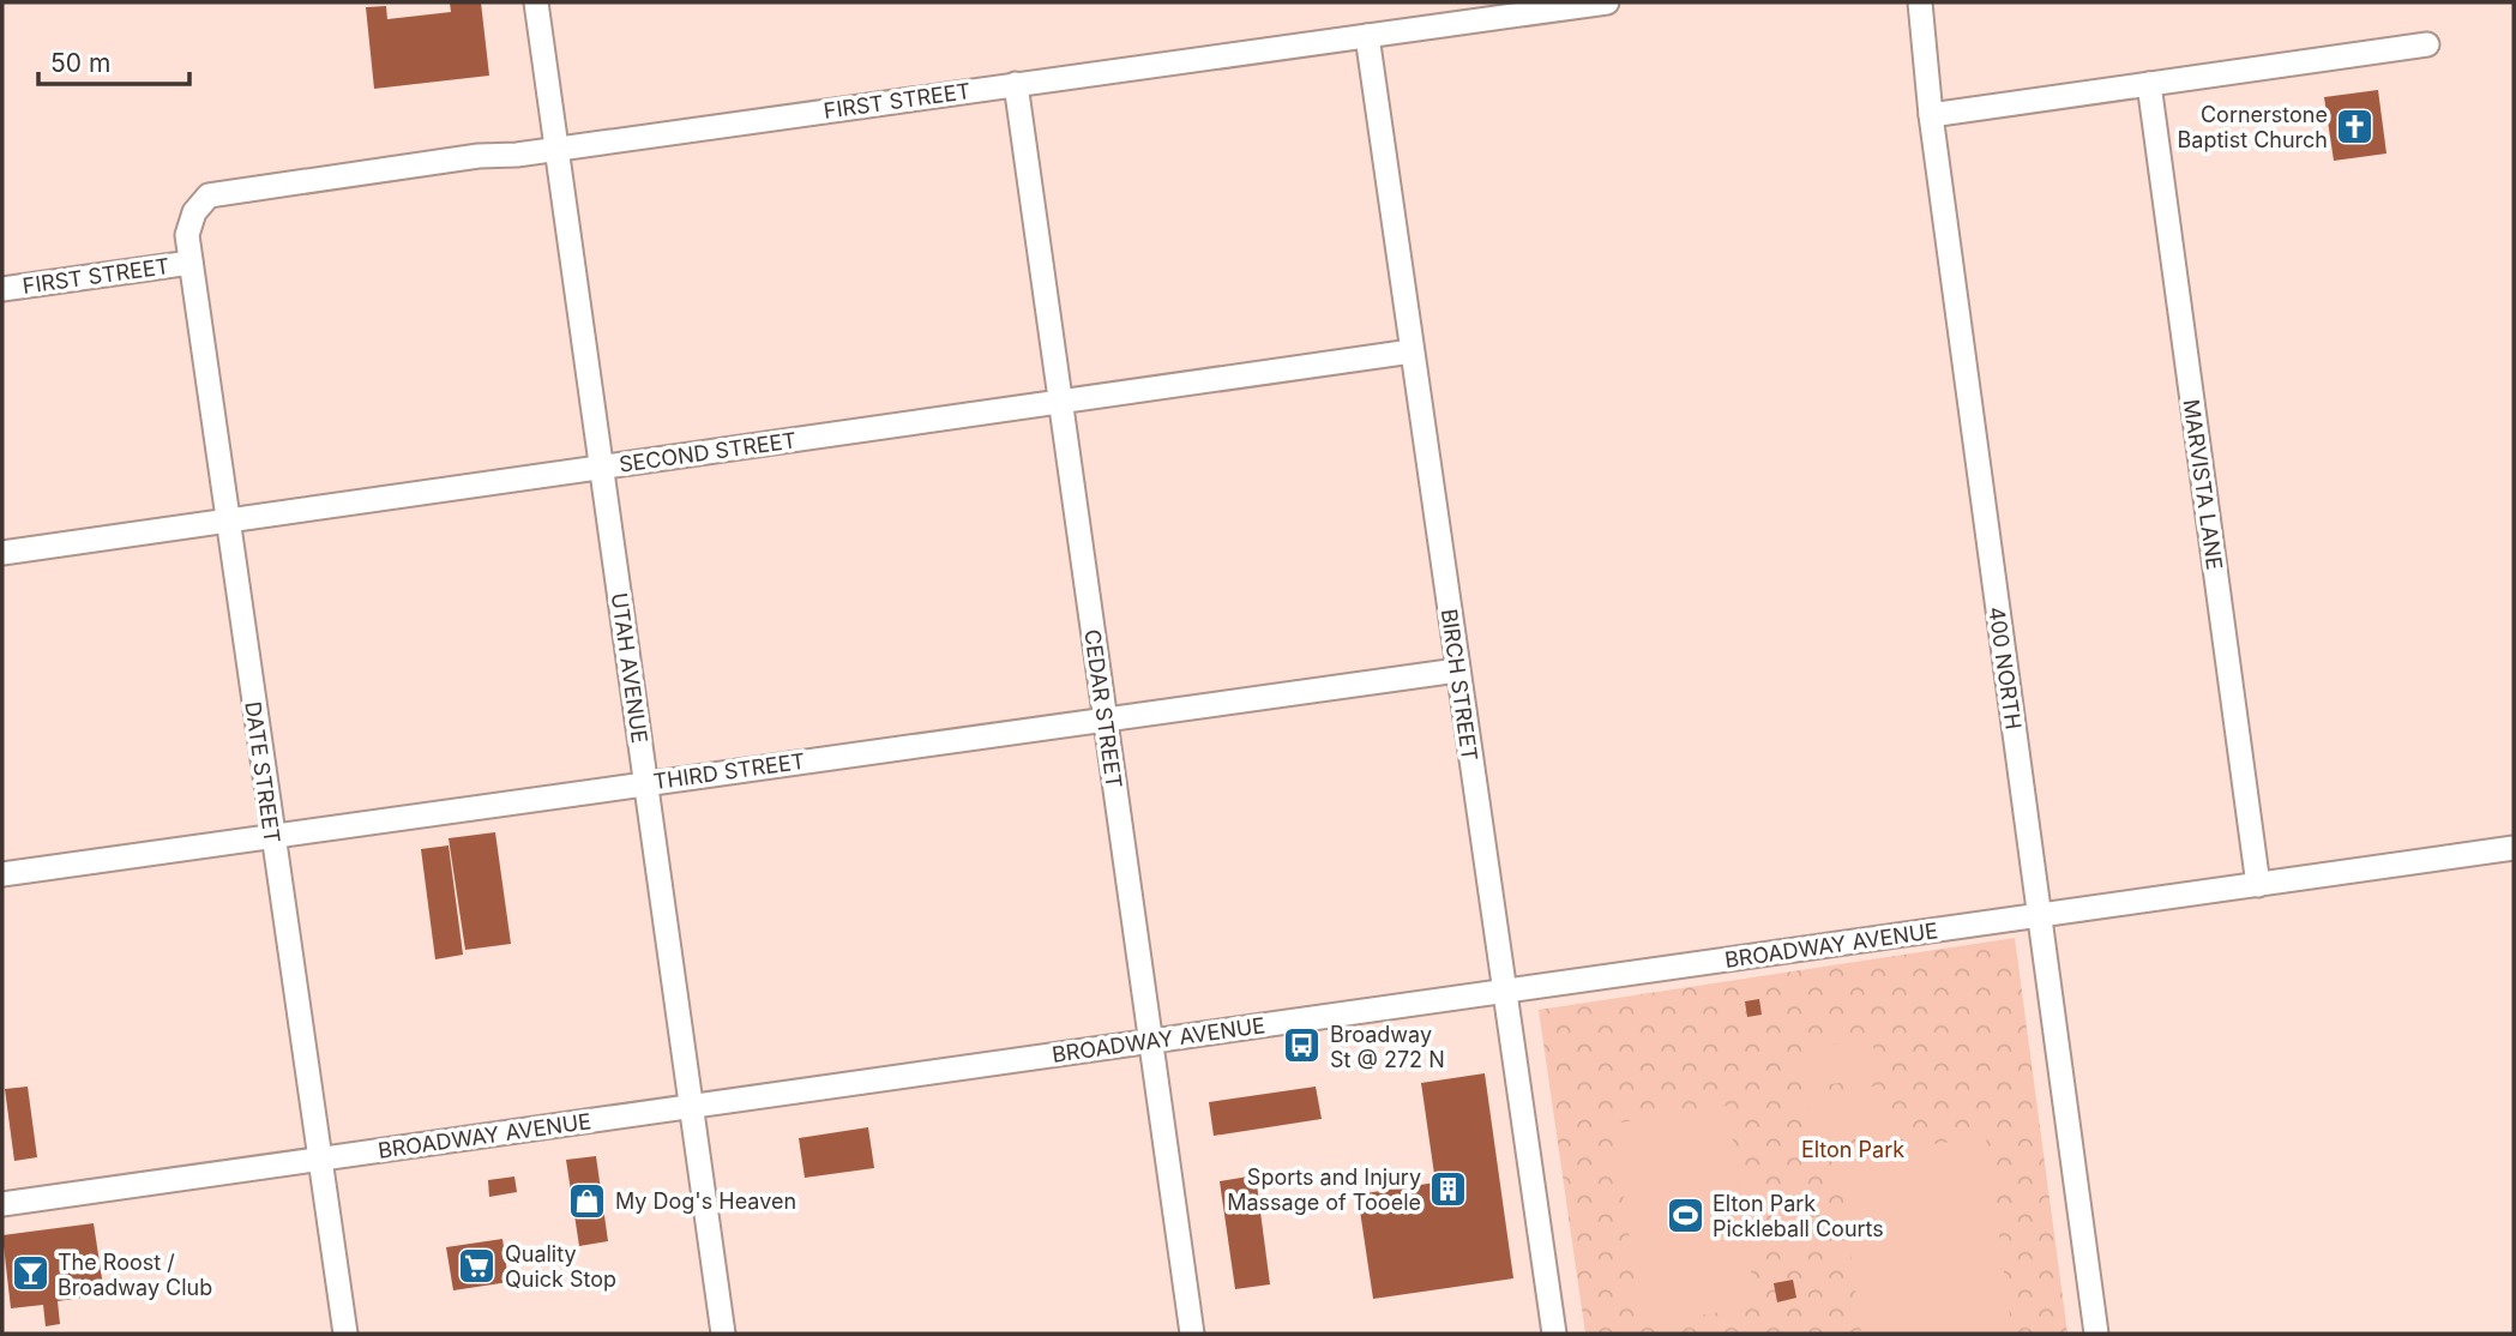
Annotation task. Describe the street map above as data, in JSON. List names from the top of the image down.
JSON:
{
  "streets": {
    "street": [
      "FIRST STREET",
      "SECOND STREET",
      "MARVISTA LANE",
      "UTAH AVENUE",
      "400 NORTH",
      "BIRCH STREET",
      "CEDAR STREET",
      "THIRD STREET",
      "DATE STREET",
      "BROADWAY AVENUE"
    ]
  },
  "crossings": [
    ["FIRST STREET", "UTAH AVENUE"],
    ["FIRST STREET", "BIRCH STREET"],
    ["FIRST STREET", "CEDAR STREET"],
    ["FIRST STREET", "DATE STREET"],
    ["SECOND STREET", "UTAH AVENUE"],
    ["SECOND STREET", "BIRCH STREET"],
    ["SECOND STREET", "CEDAR STREET"],
    ["SECOND STREET", "DATE STREET"],
    ["MARVISTA LANE", "BROADWAY AVENUE"],
    ["UTAH AVENUE", "THIRD STREET"],
    ["UTAH AVENUE", "BROADWAY AVENUE"],
    ["400 NORTH", "BROADWAY AVENUE"],
    ["BIRCH STREET", "THIRD STREET"],
    ["BIRCH STREET", "BROADWAY AVENUE"],
    ["CEDAR STREET", "THIRD STREET"],
    ["CEDAR STREET", "BROADWAY AVENUE"],
    ["THIRD STREET", "DATE STREET"],
    ["DATE STREET", "BROADWAY AVENUE"]
  ],
  "parks": ["Elton Park"],
  "places": {
    "church": ["Cornerstone Baptist Church"],
    "bus stop": ["Broadway St @ 272 N"],
    "building": ["Sports and Injury Massage of Tooele"],
    "shop": ["My Dog's Heaven"],
    "sports": ["Elton Park Pickleball Courts"],
    "supermarket": ["Quality Quick Stop"],
    "bar": ["The Roost / Broadway Club"]
  },
  "scale_bar": "50 m"
}
